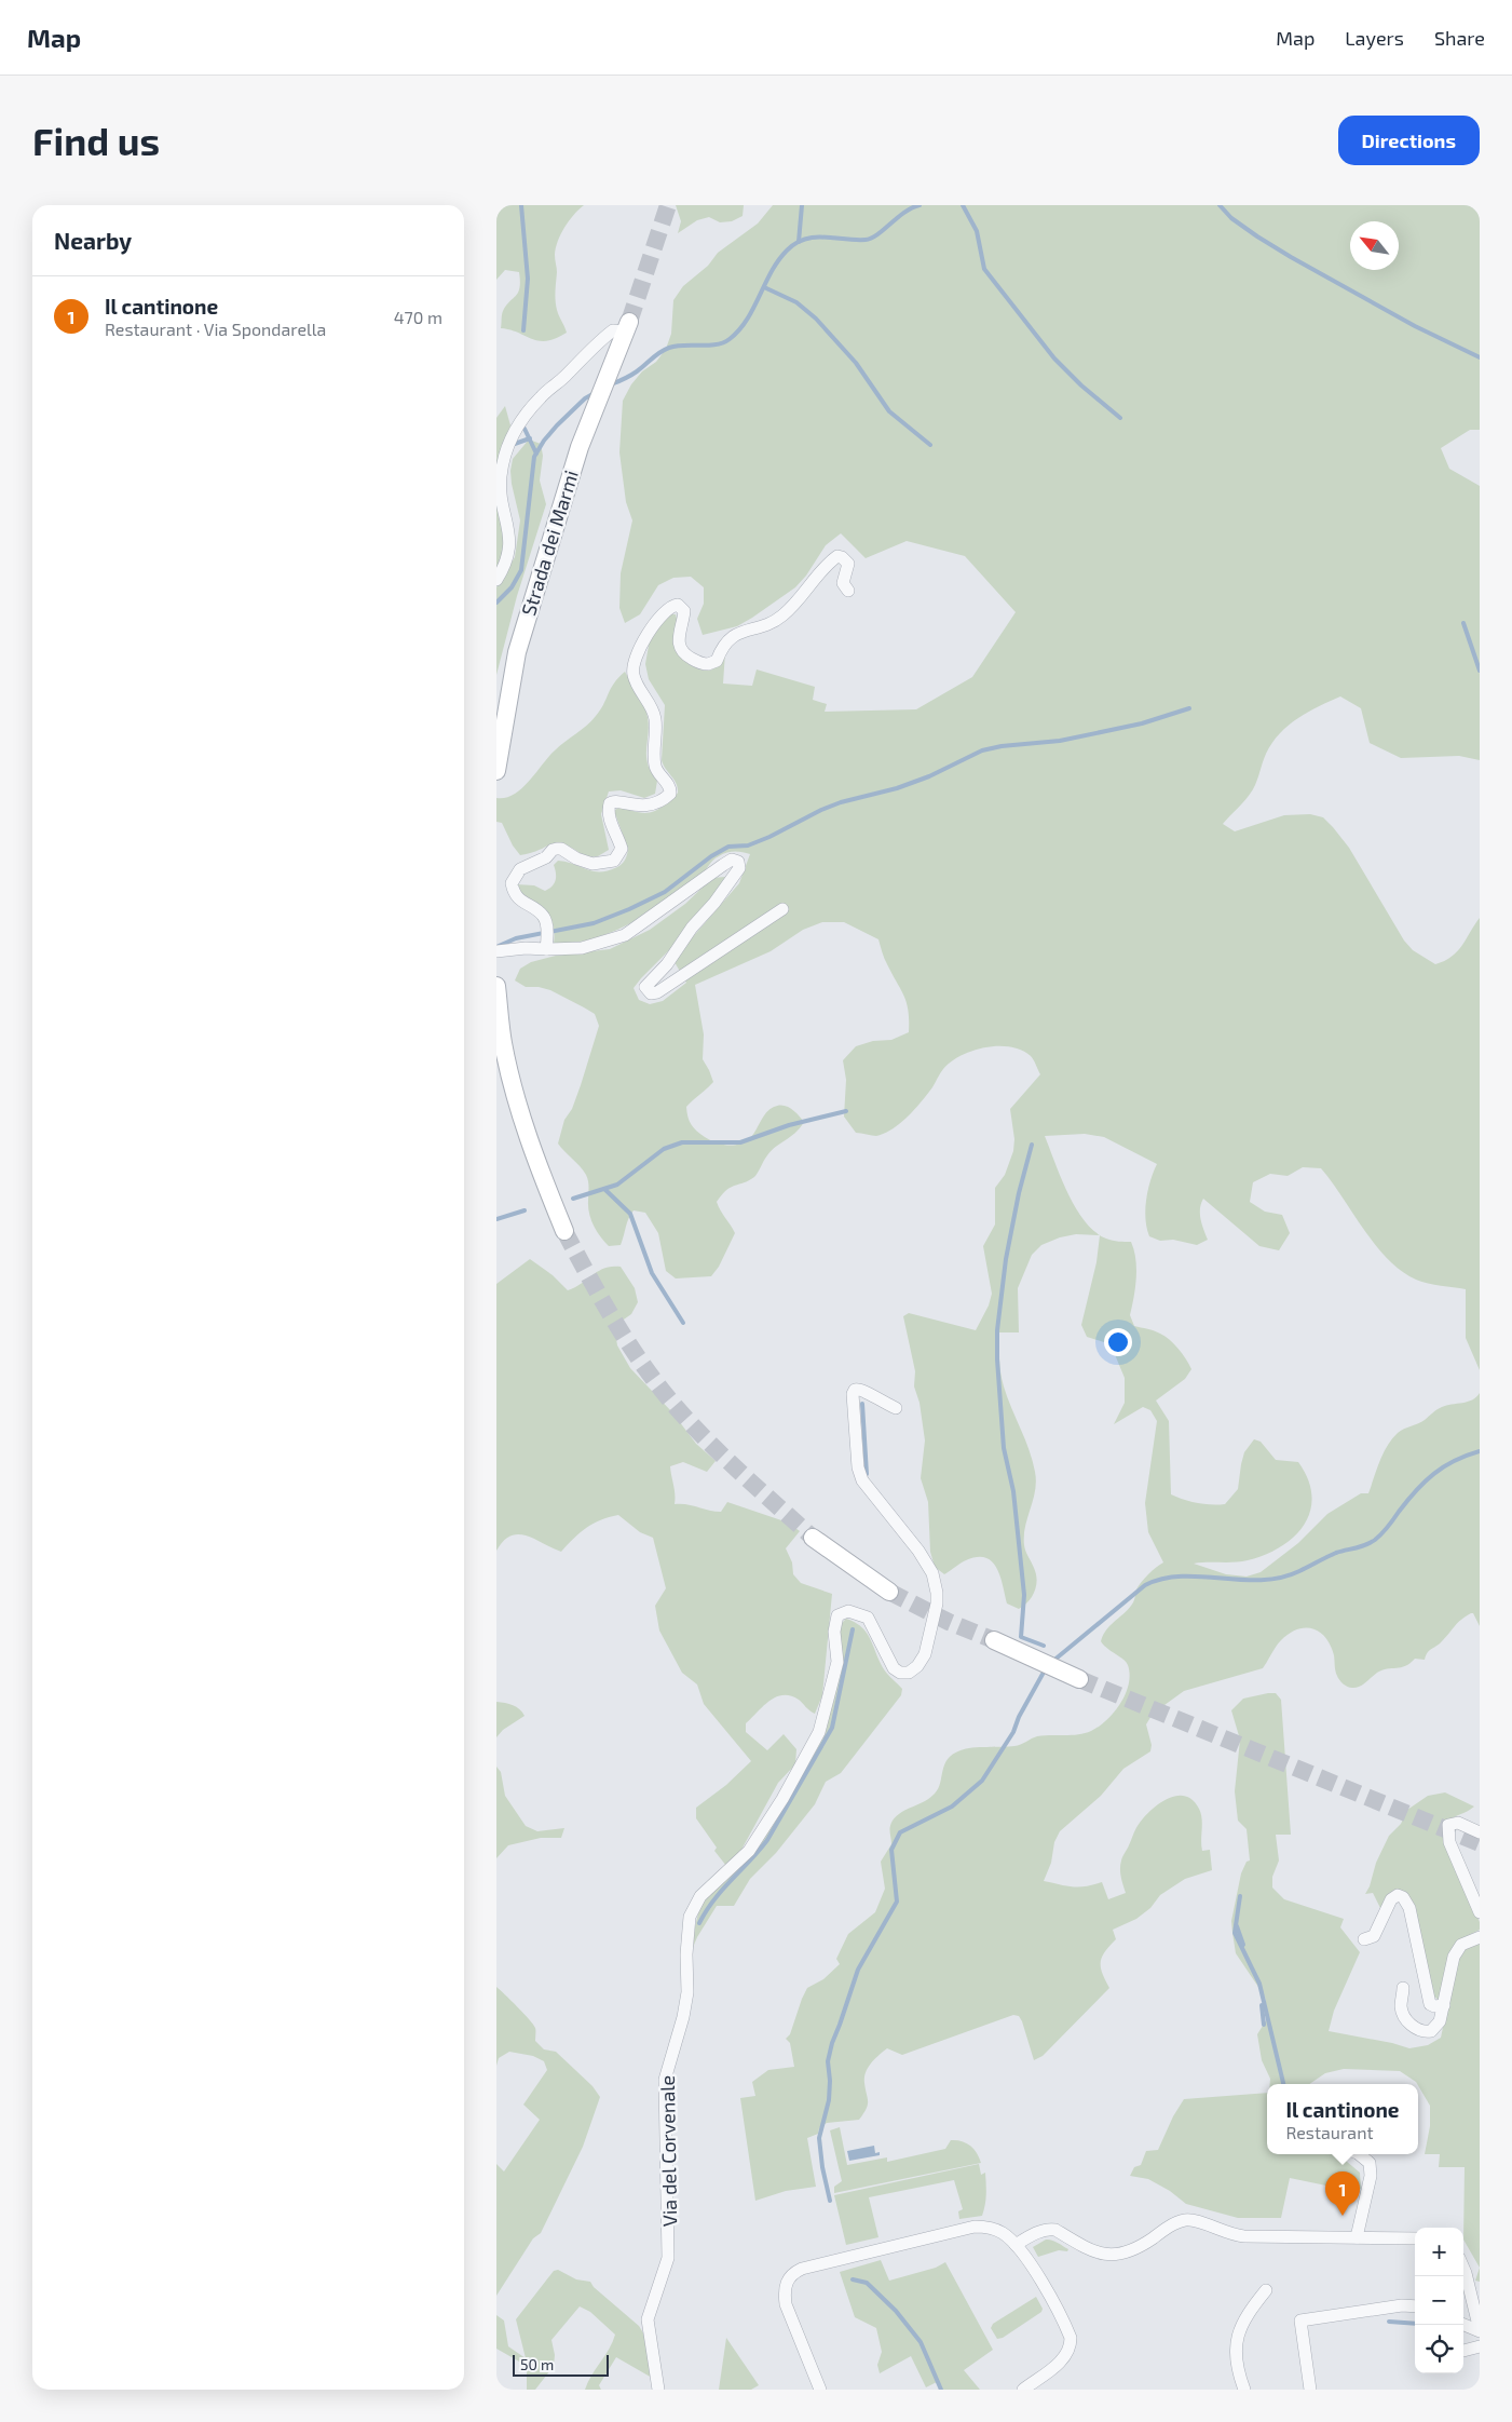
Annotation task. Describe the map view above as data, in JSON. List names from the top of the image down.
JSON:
{
  "streets": {
    "main road": ["Strada dei Marmi"],
    "street": ["Via del Corvenale"]
  },
  "scale_bar": "50 m",
  "north": "top left",
  "page": {
    "header": "Map",
    "nav": ["Map", "Layers", "Share"],
    "buttons": "Directions",
    "title": "Find us",
    "heading": "Nearby",
    "list": [
      {
        "mark": "1",
        "name": "Il cantinone",
        "note": "Restaurant · Via Spondarella",
        "value": "470 m"
      }
    ],
    "popup": ["Il cantinone", "Restaurant"],
    "pins": "1",
    "map_buttons": ["+", "−"],
    "scale": "50 m"
  }
}
